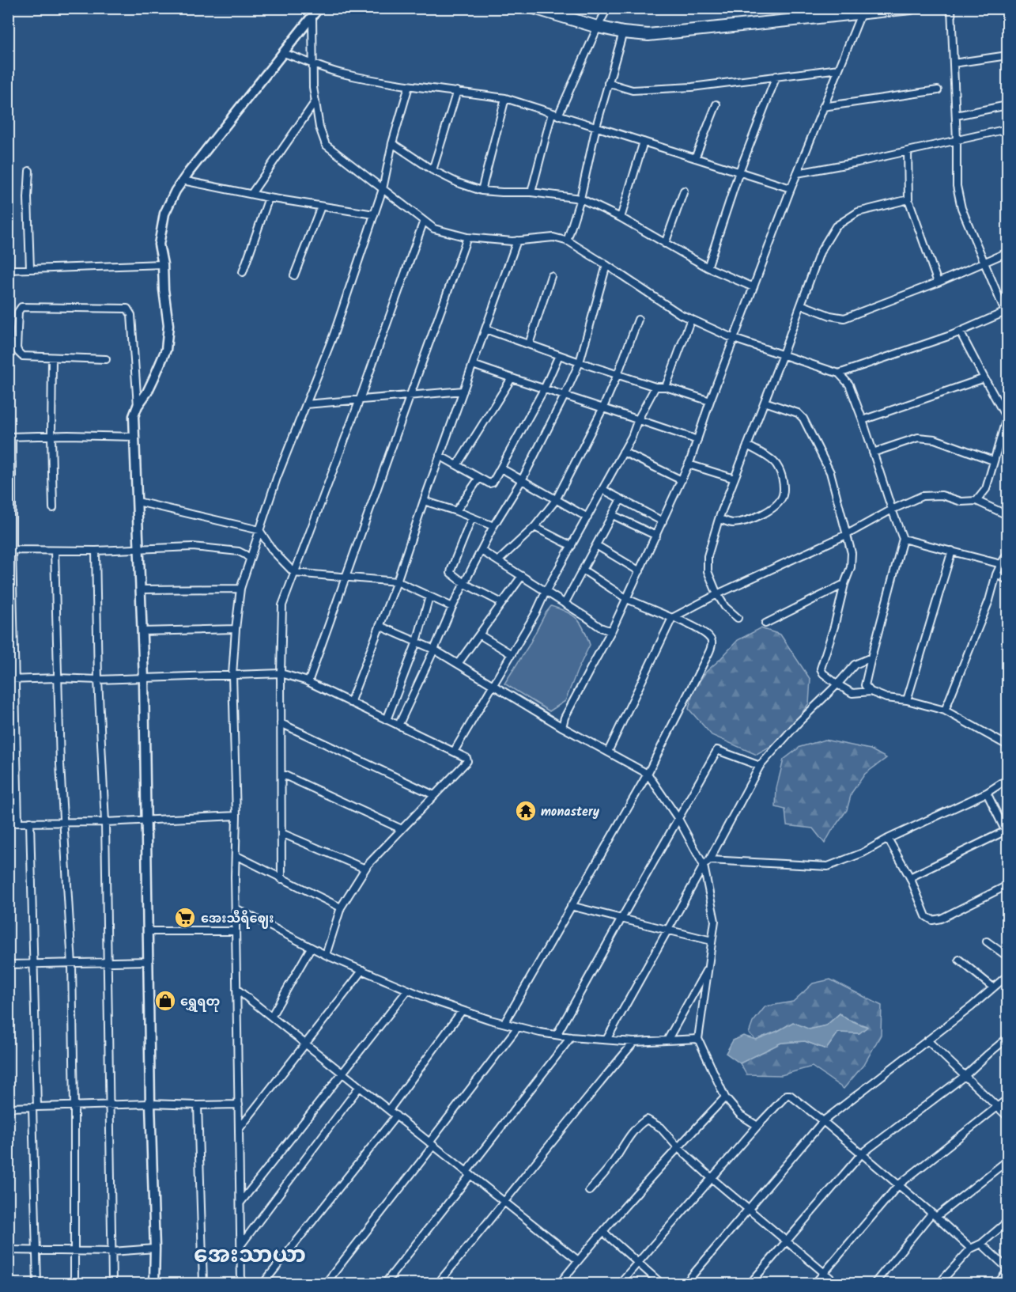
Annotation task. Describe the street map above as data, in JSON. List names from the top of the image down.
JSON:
{
  "districts": ["အေးသာယာ"],
  "places": {
    "temple": ["monastery"],
    "supermarket": ["အေးသီရိဈေး"],
    "shop": ["ရွှေရတု"]
  }
}
